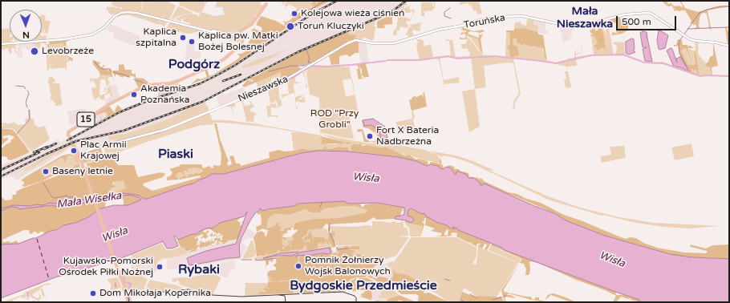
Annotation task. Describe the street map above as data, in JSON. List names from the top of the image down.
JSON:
{
  "streets": {
    "main road": ["Toruńska", "Nieszawska", "15"]
  },
  "crossings": [
    ["Toruńska", "Nieszawska"],
    ["Nieszawska", "15"]
  ],
  "districts": [
    "Mała Nieszawka",
    "Podgórz",
    "Piaski",
    "Rybaki",
    "Bydgoskie Przedmieście"
  ],
  "water": ["Wisła", "Mała Wisełka"],
  "parks": ["ROD \"Przy Grobli\""],
  "places": [
    "Kolejowa wieża ciśnień",
    "Toruń Kluczyki",
    "Kaplica szpitalna",
    "Kaplica pw. Matki Bożej Bolesnej",
    "Levobrzeże",
    "Akademia Poznańska",
    "Fort X Bateria Nadbrzeżna",
    "Plac Armii Krajowej",
    "Baseny letnie",
    "Pomnik Żołnierzy Wojsk Balonowych",
    "Kujawsko-Pomorski Ośrodek Piłki Nożnej",
    "Dom Mikołaja Kopernika"
  ],
  "scale_bar": "500 m",
  "north": "bottom"
}
